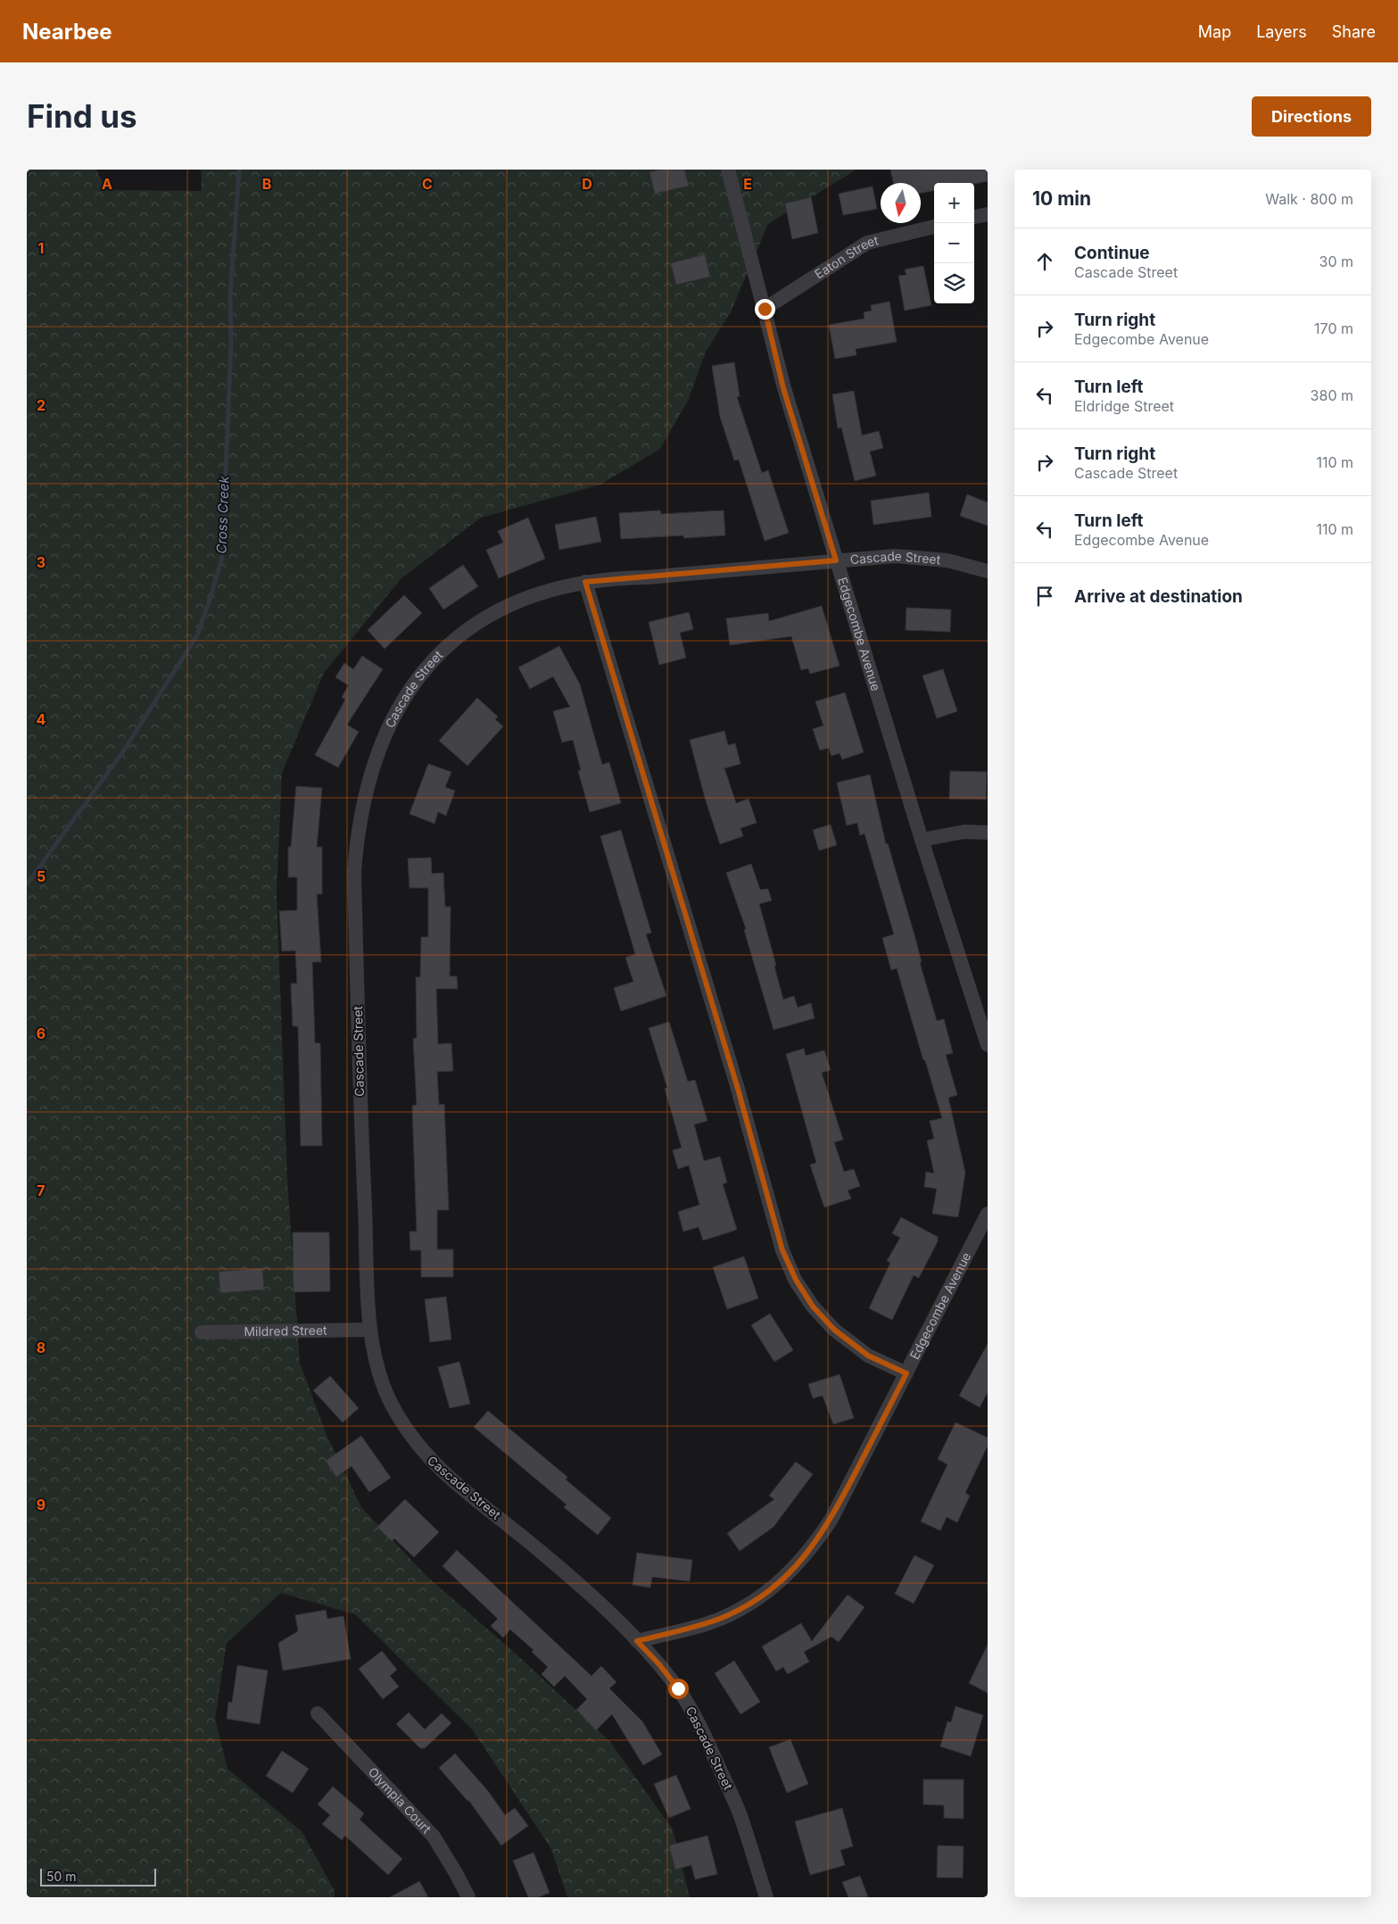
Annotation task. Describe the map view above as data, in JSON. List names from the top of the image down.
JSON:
{
  "streets": {
    "street": [
      "Eaton Street",
      "Cascade Street",
      "Edgecombe Avenue",
      "Mildred Street",
      "Olympia Court"
    ]
  },
  "crossings": [
    ["Eaton Street", "Edgecombe Avenue"],
    ["Cascade Street", "Edgecombe Avenue"],
    ["Cascade Street", "Mildred Street"]
  ],
  "water": ["Cross Creek"],
  "scale_bar": "50 m",
  "north": "bottom",
  "page": {
    "header": "Nearbee",
    "nav": ["Map", "Layers", "Share"],
    "buttons": "Directions",
    "title": "Find us",
    "heading": ["10 min", "Walk · 800 m"],
    "map_buttons": ["+", "−"],
    "list": [
      ["Continue", "Cascade Street", "30 m"],
      ["Turn right", "Edgecombe Avenue", "170 m"],
      ["Turn left", "Eldridge Street", "380 m"],
      ["Turn right", "Cascade Street", "110 m"],
      ["Turn left", "Edgecombe Avenue", "110 m"],
      "Arrive at destination"
    ],
    "scale": "50 m"
  },
  "grid": {
    "columns": [
      "A",
      "B",
      "C",
      "D",
      "E"
    ],
    "rows": [
      "1",
      "2",
      "3",
      "4",
      "5",
      "6",
      "7",
      "8",
      "9"
    ]
  }
}
